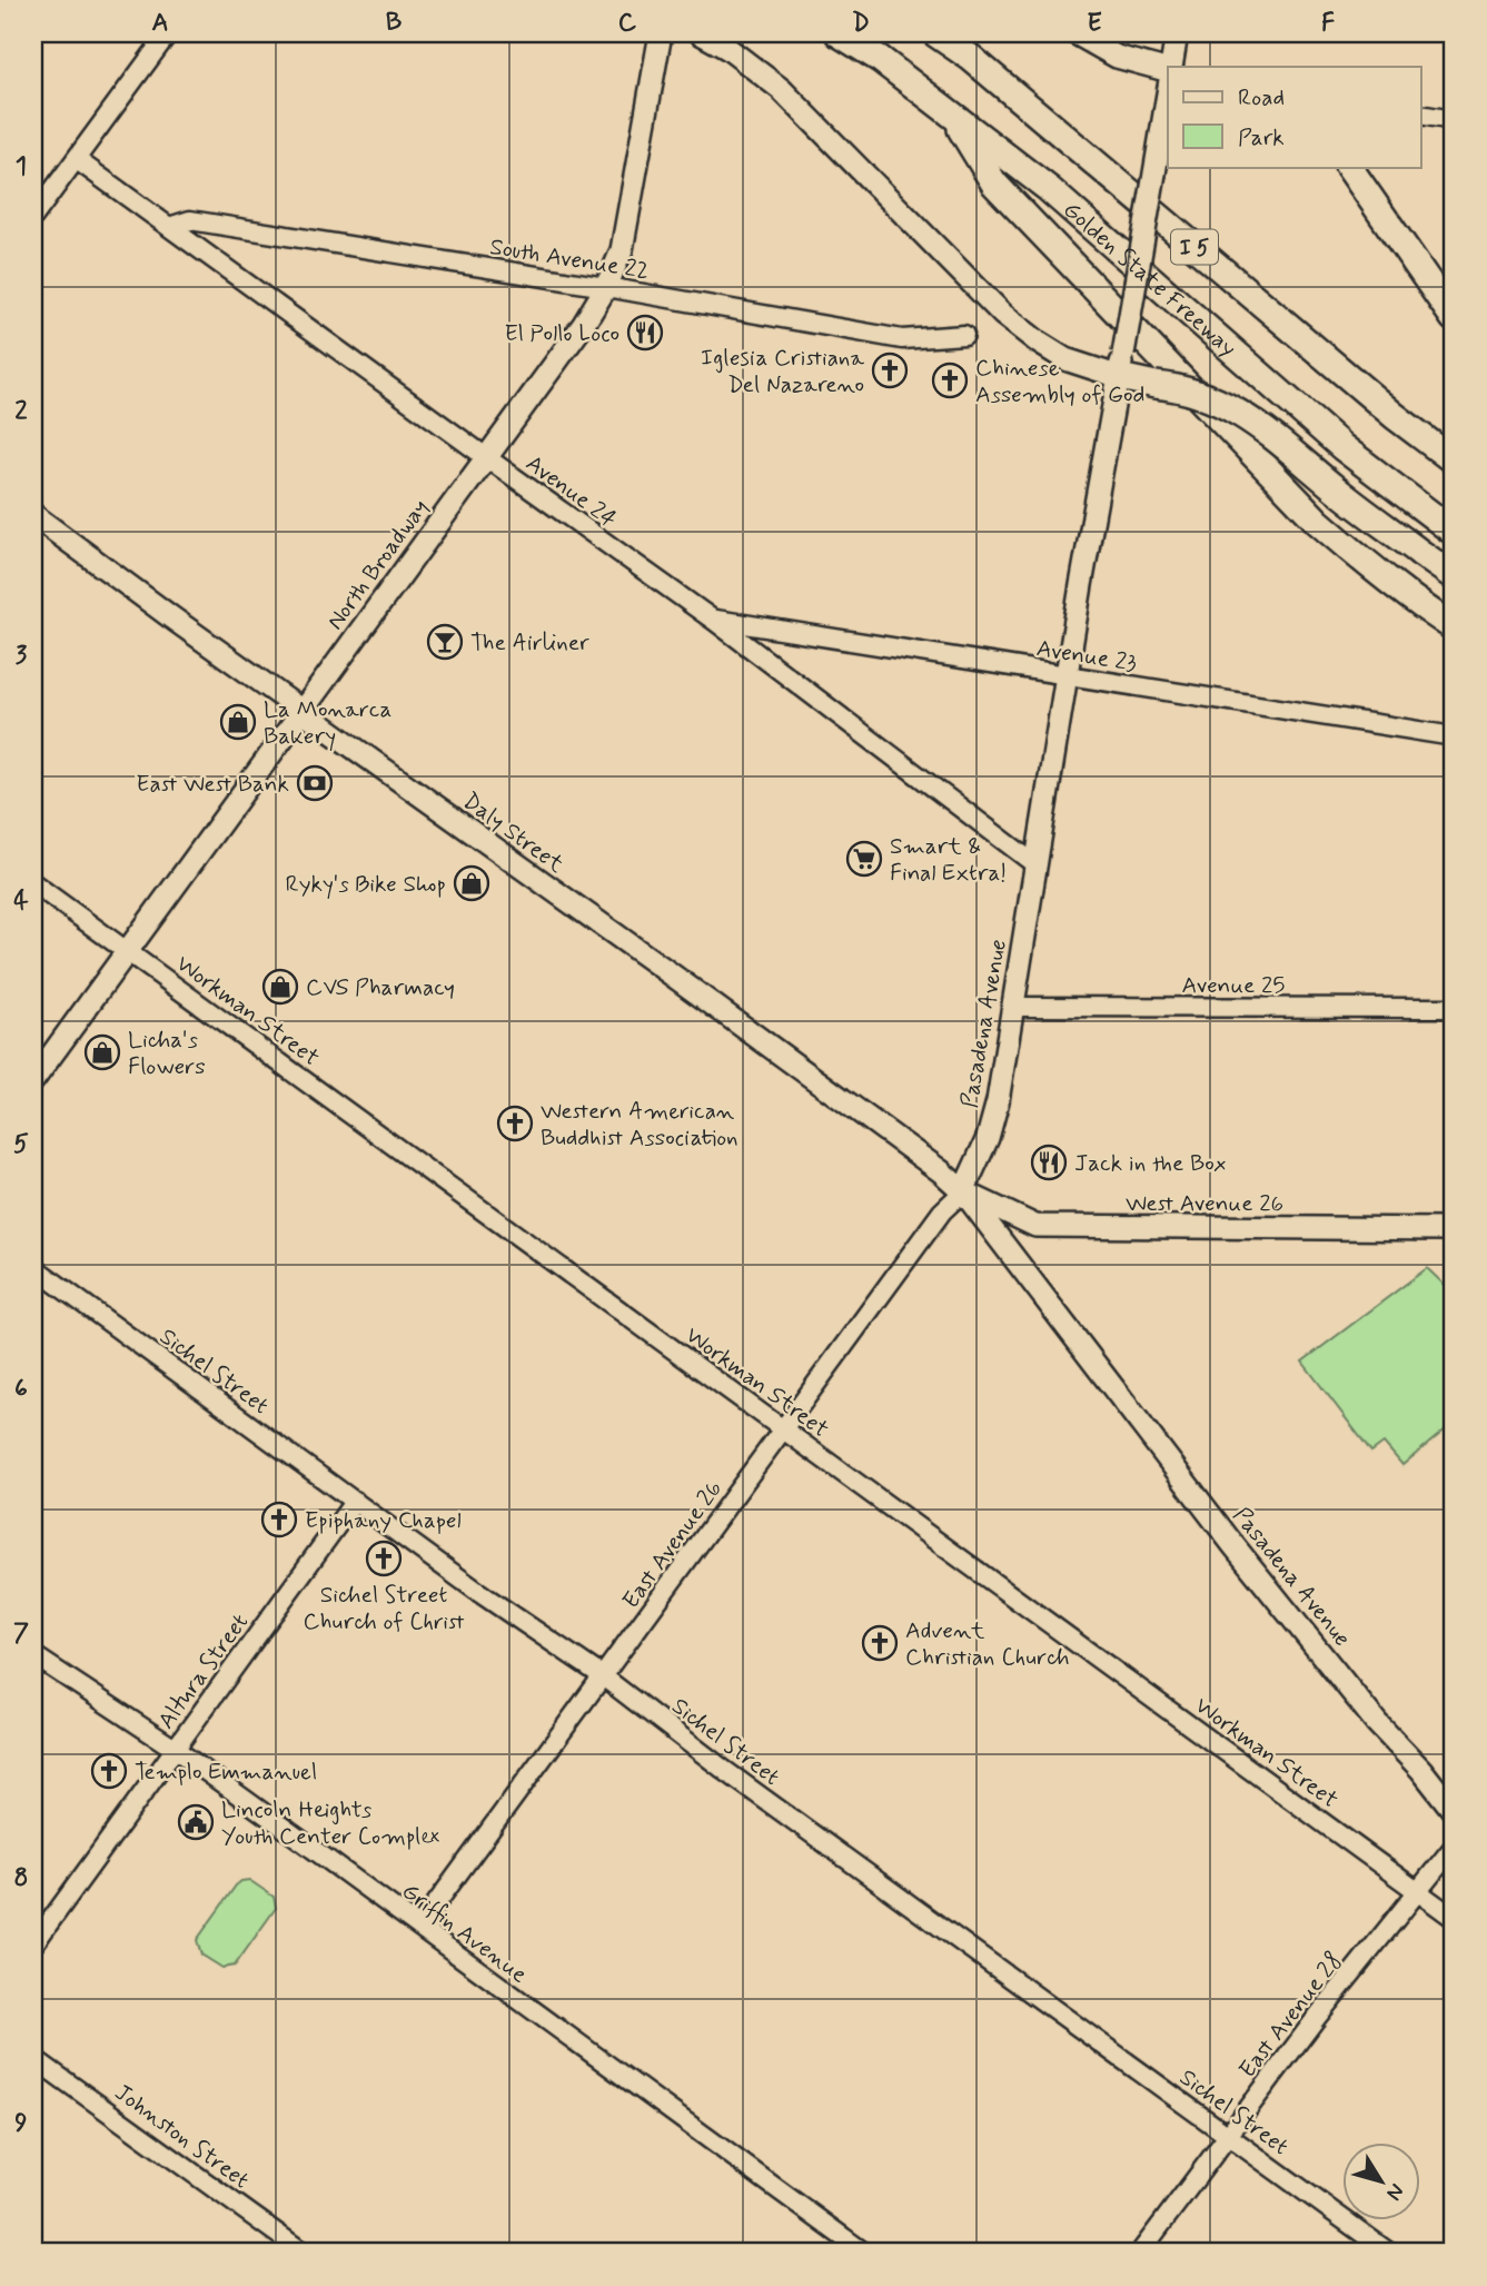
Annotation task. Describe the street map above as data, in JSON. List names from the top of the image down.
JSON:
{
  "streets": {
    "highway": ["I 5", "Golden State Freeway"],
    "main road": [
      "North Broadway",
      "Daly Street",
      "Pasadena Avenue",
      "West Avenue 26"
    ],
    "street": [
      "South Avenue 22",
      "Avenue 24",
      "Avenue 23",
      "Avenue 25",
      "Workman Street",
      "Sichel Street",
      "East Avenue 26",
      "Altura Street",
      "Griffin Avenue",
      "East Avenue 28",
      "Johnston Street"
    ]
  },
  "crossings": [
    ["South Avenue 22", "Avenue 24"],
    ["South Avenue 22", "North Broadway"],
    ["Avenue 24", "North Broadway"],
    ["Avenue 24", "Avenue 23"],
    ["Avenue 24", "Pasadena Avenue"],
    ["North Broadway", "Daly Street"],
    ["North Broadway", "Workman Street"],
    ["Avenue 23", "Pasadena Avenue"],
    ["Daly Street", "Pasadena Avenue"],
    ["Daly Street", "West Avenue 26"],
    ["Daly Street", "East Avenue 26"],
    ["Avenue 25", "Pasadena Avenue"],
    ["Workman Street", "East Avenue 26"],
    ["Workman Street", "East Avenue 28"],
    ["Pasadena Avenue", "West Avenue 26"],
    ["Pasadena Avenue", "East Avenue 26"],
    ["West Avenue 26", "East Avenue 26"],
    ["Sichel Street", "East Avenue 26"],
    ["Sichel Street", "Altura Street"],
    ["Sichel Street", "East Avenue 28"],
    ["East Avenue 26", "Griffin Avenue"],
    ["Altura Street", "Griffin Avenue"]
  ],
  "places": {
    "restaurant": ["El Pollo Loco", "Jack in the Box"],
    "church": [
      "Iglesia Cristiana Del Nazareno",
      "Chinese Assembly of God",
      "Western American Buddhist Association",
      "Epiphany Chapel",
      "Sichel Street Church of Christ",
      "Advent Christian Church",
      "Templo Emmanuel"
    ],
    "bar": ["The Airliner"],
    "shop": [
      "La Monarca Bakery",
      "Ryky's Bike Shop",
      "CVS Pharmacy",
      "Licha's Flowers"
    ],
    "bank": ["East West Bank"],
    "supermarket": ["Smart & Final Extra!"],
    "public building": ["Lincoln Heights Youth Center Complex"]
  },
  "legend": ["Road", "Park"],
  "north": "bottom right",
  "grid": {
    "columns": [
      "A",
      "B",
      "C",
      "D",
      "E",
      "F"
    ],
    "rows": [
      "1",
      "2",
      "3",
      "4",
      "5",
      "6",
      "7",
      "8",
      "9"
    ]
  }
}
